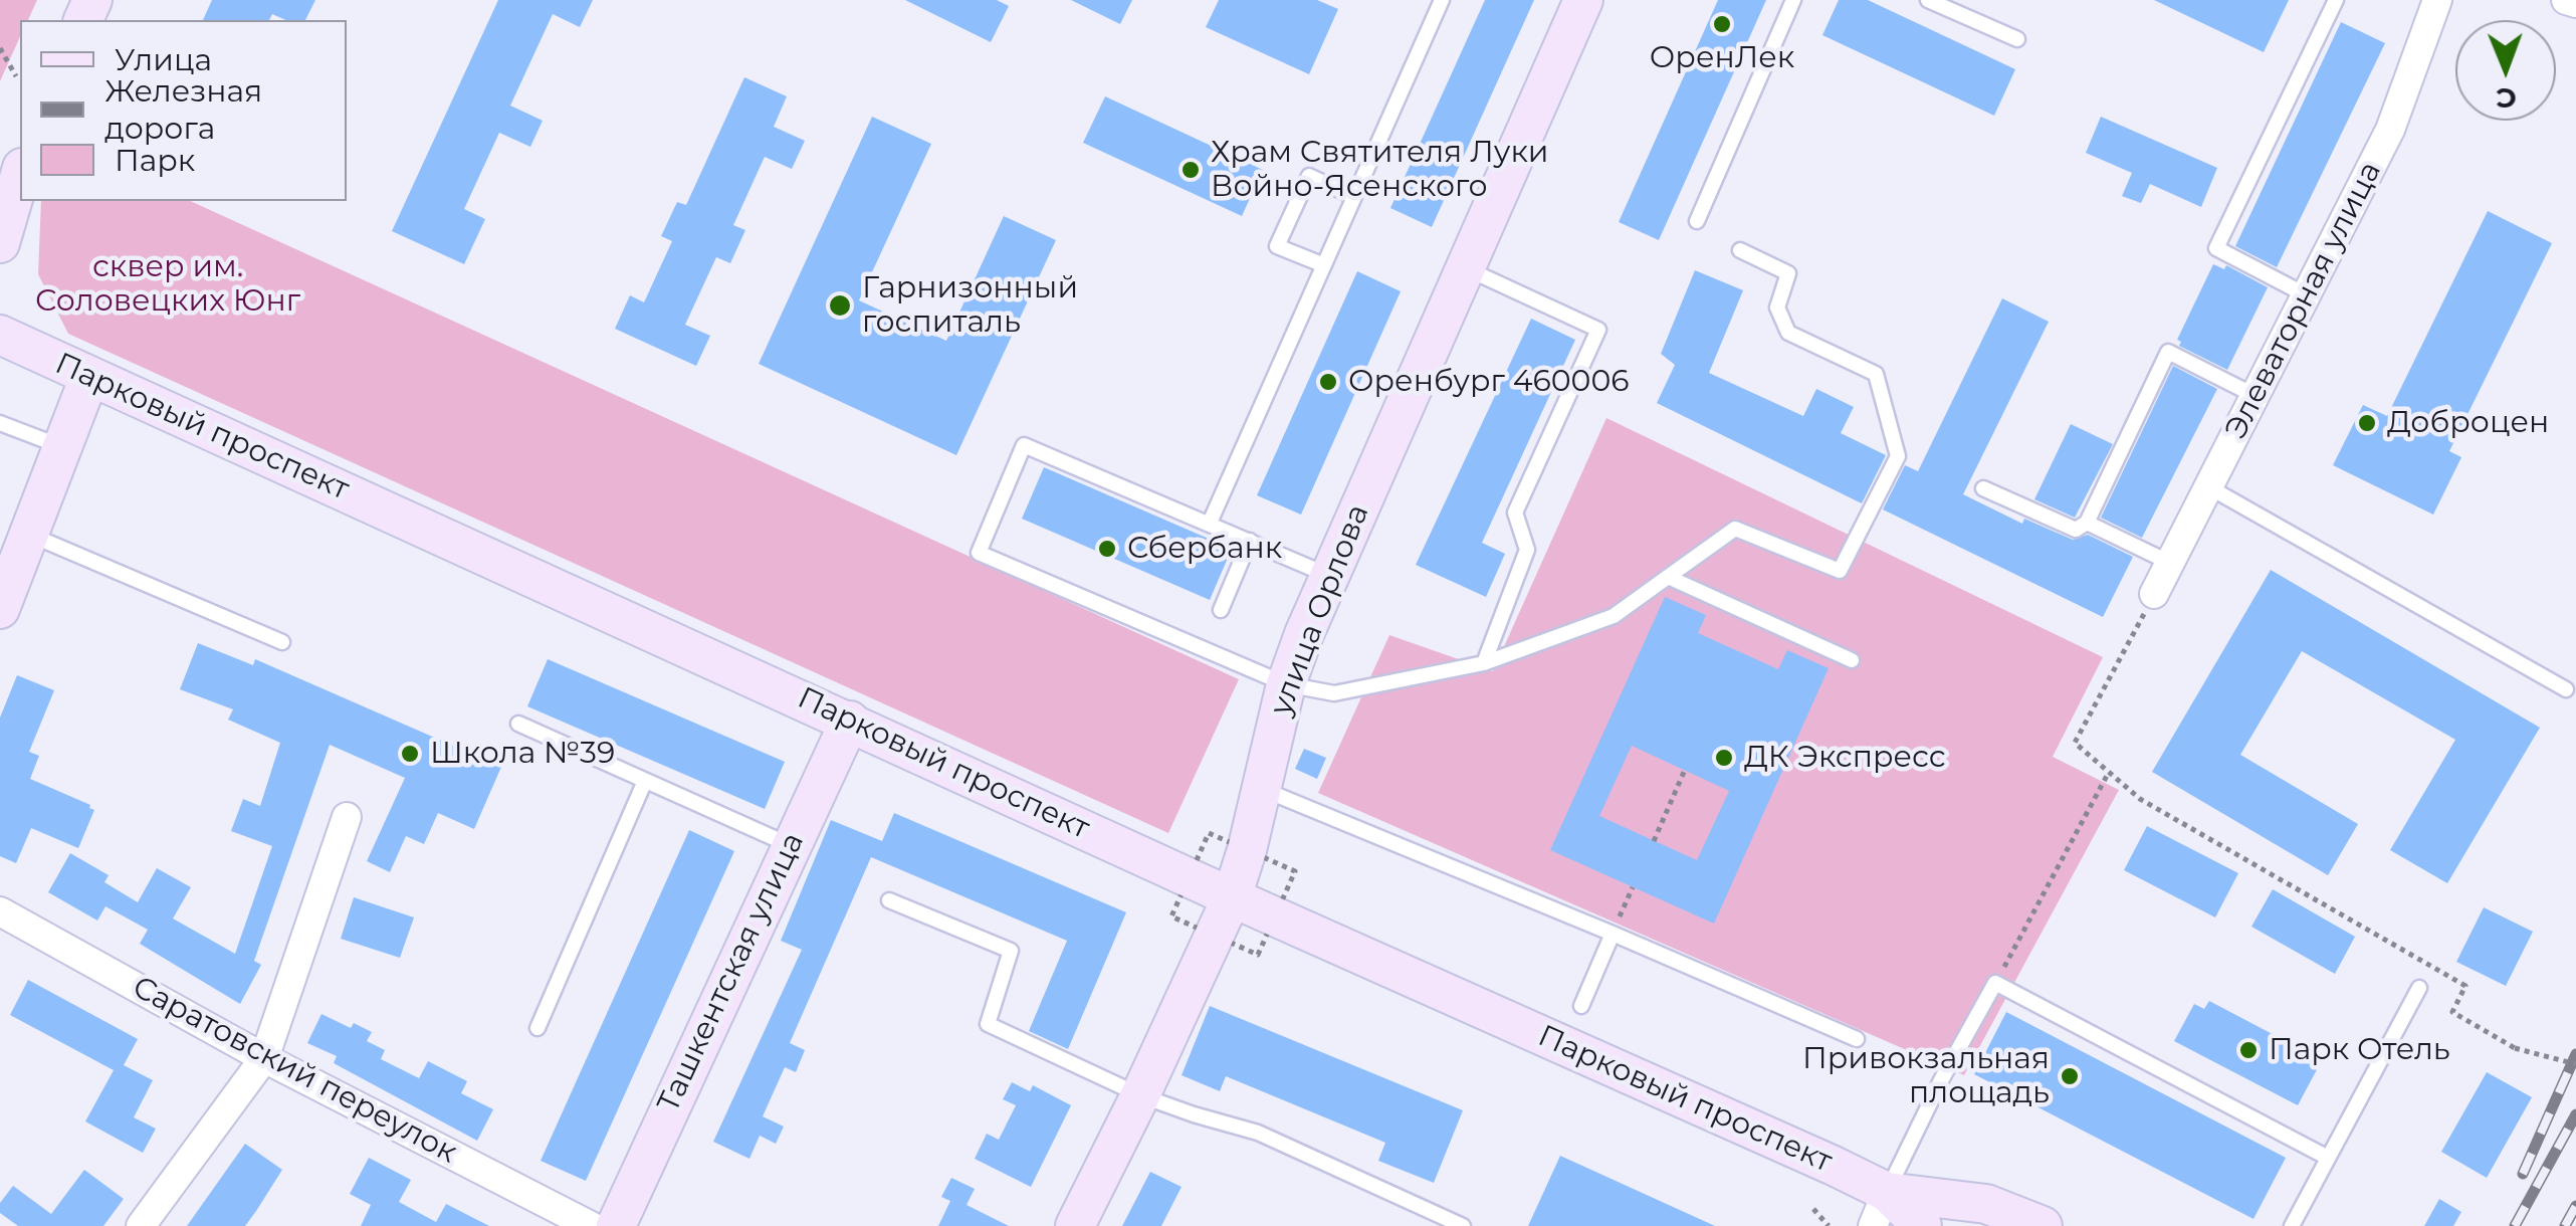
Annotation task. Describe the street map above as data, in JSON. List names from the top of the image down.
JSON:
{
  "streets": {
    "main road": ["Парковый проспект", "улица Орлова", "Ташкентская улица"],
    "street": ["Элеваторная улица", "Саратовский переулок"]
  },
  "crossings": [
    ["Парковый проспект", "улица Орлова"],
    ["Парковый проспект", "Ташкентская улица"]
  ],
  "parks": ["сквер им. Соловецких Юнг"],
  "places": [
    "ОренЛек",
    "Храм Святителя Луки Войно-Ясенского",
    "Гарнизонный госпиталь",
    "Оренбург 460006",
    "Доброцен",
    "Сбербанк",
    "Школа №39",
    "ДК Экспресс",
    "Парк Отель",
    "Привокзальная площадь"
  ],
  "legend": ["Улица", "Железная дорога", "Парк"],
  "north": "bottom"
}
